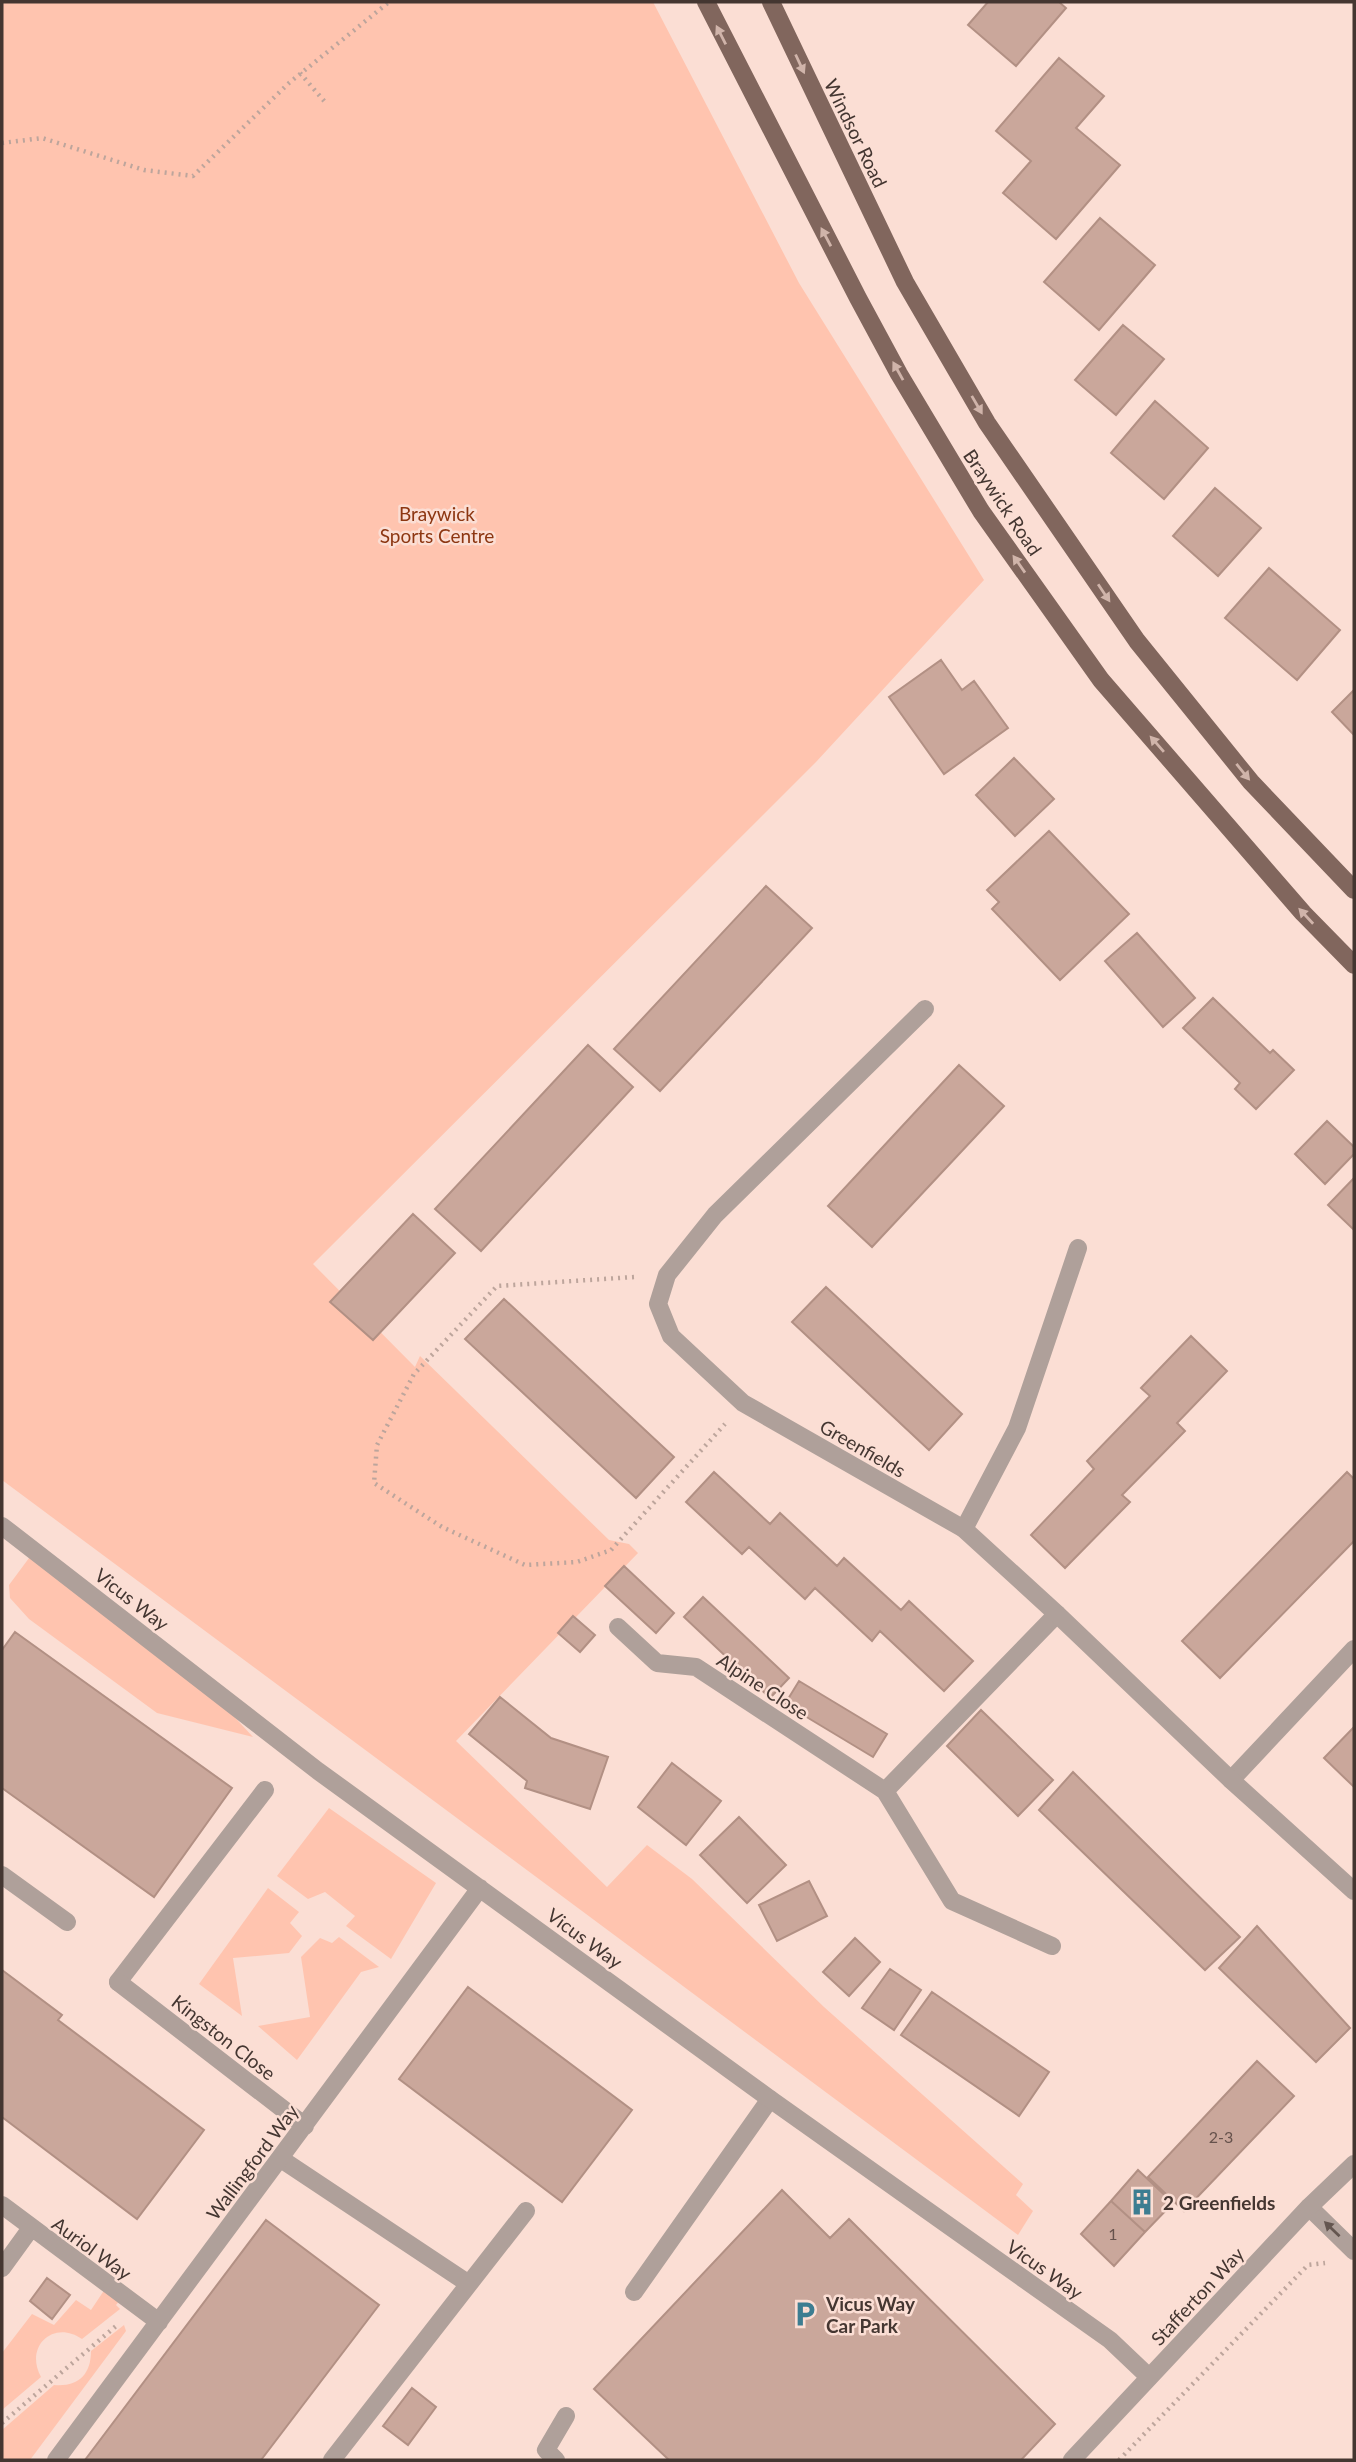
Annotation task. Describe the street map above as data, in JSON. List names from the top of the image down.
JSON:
{
  "streets": {
    "main road": ["Windsor Road", "Braywick Road"],
    "street": [
      "Greenfields",
      "Vicus Way",
      "Alpine Close",
      "Kingston Close",
      "Wallingford Way",
      "Auriol Way",
      "Stafferton Way"
    ]
  },
  "crossings": [
    ["Windsor Road", "Braywick Road"],
    ["Vicus Way", "Wallingford Way"],
    ["Vicus Way", "Stafferton Way"],
    ["Kingston Close", "Wallingford Way"],
    ["Wallingford Way", "Auriol Way"]
  ],
  "one_way": ["Windsor Road"],
  "parks": ["Braywick Sports Centre"],
  "places": {
    "building": ["2 Greenfields"],
    "parking": ["Vicus Way Car Park"]
  },
  "house_numbers": ["2-3", "1"]
}
